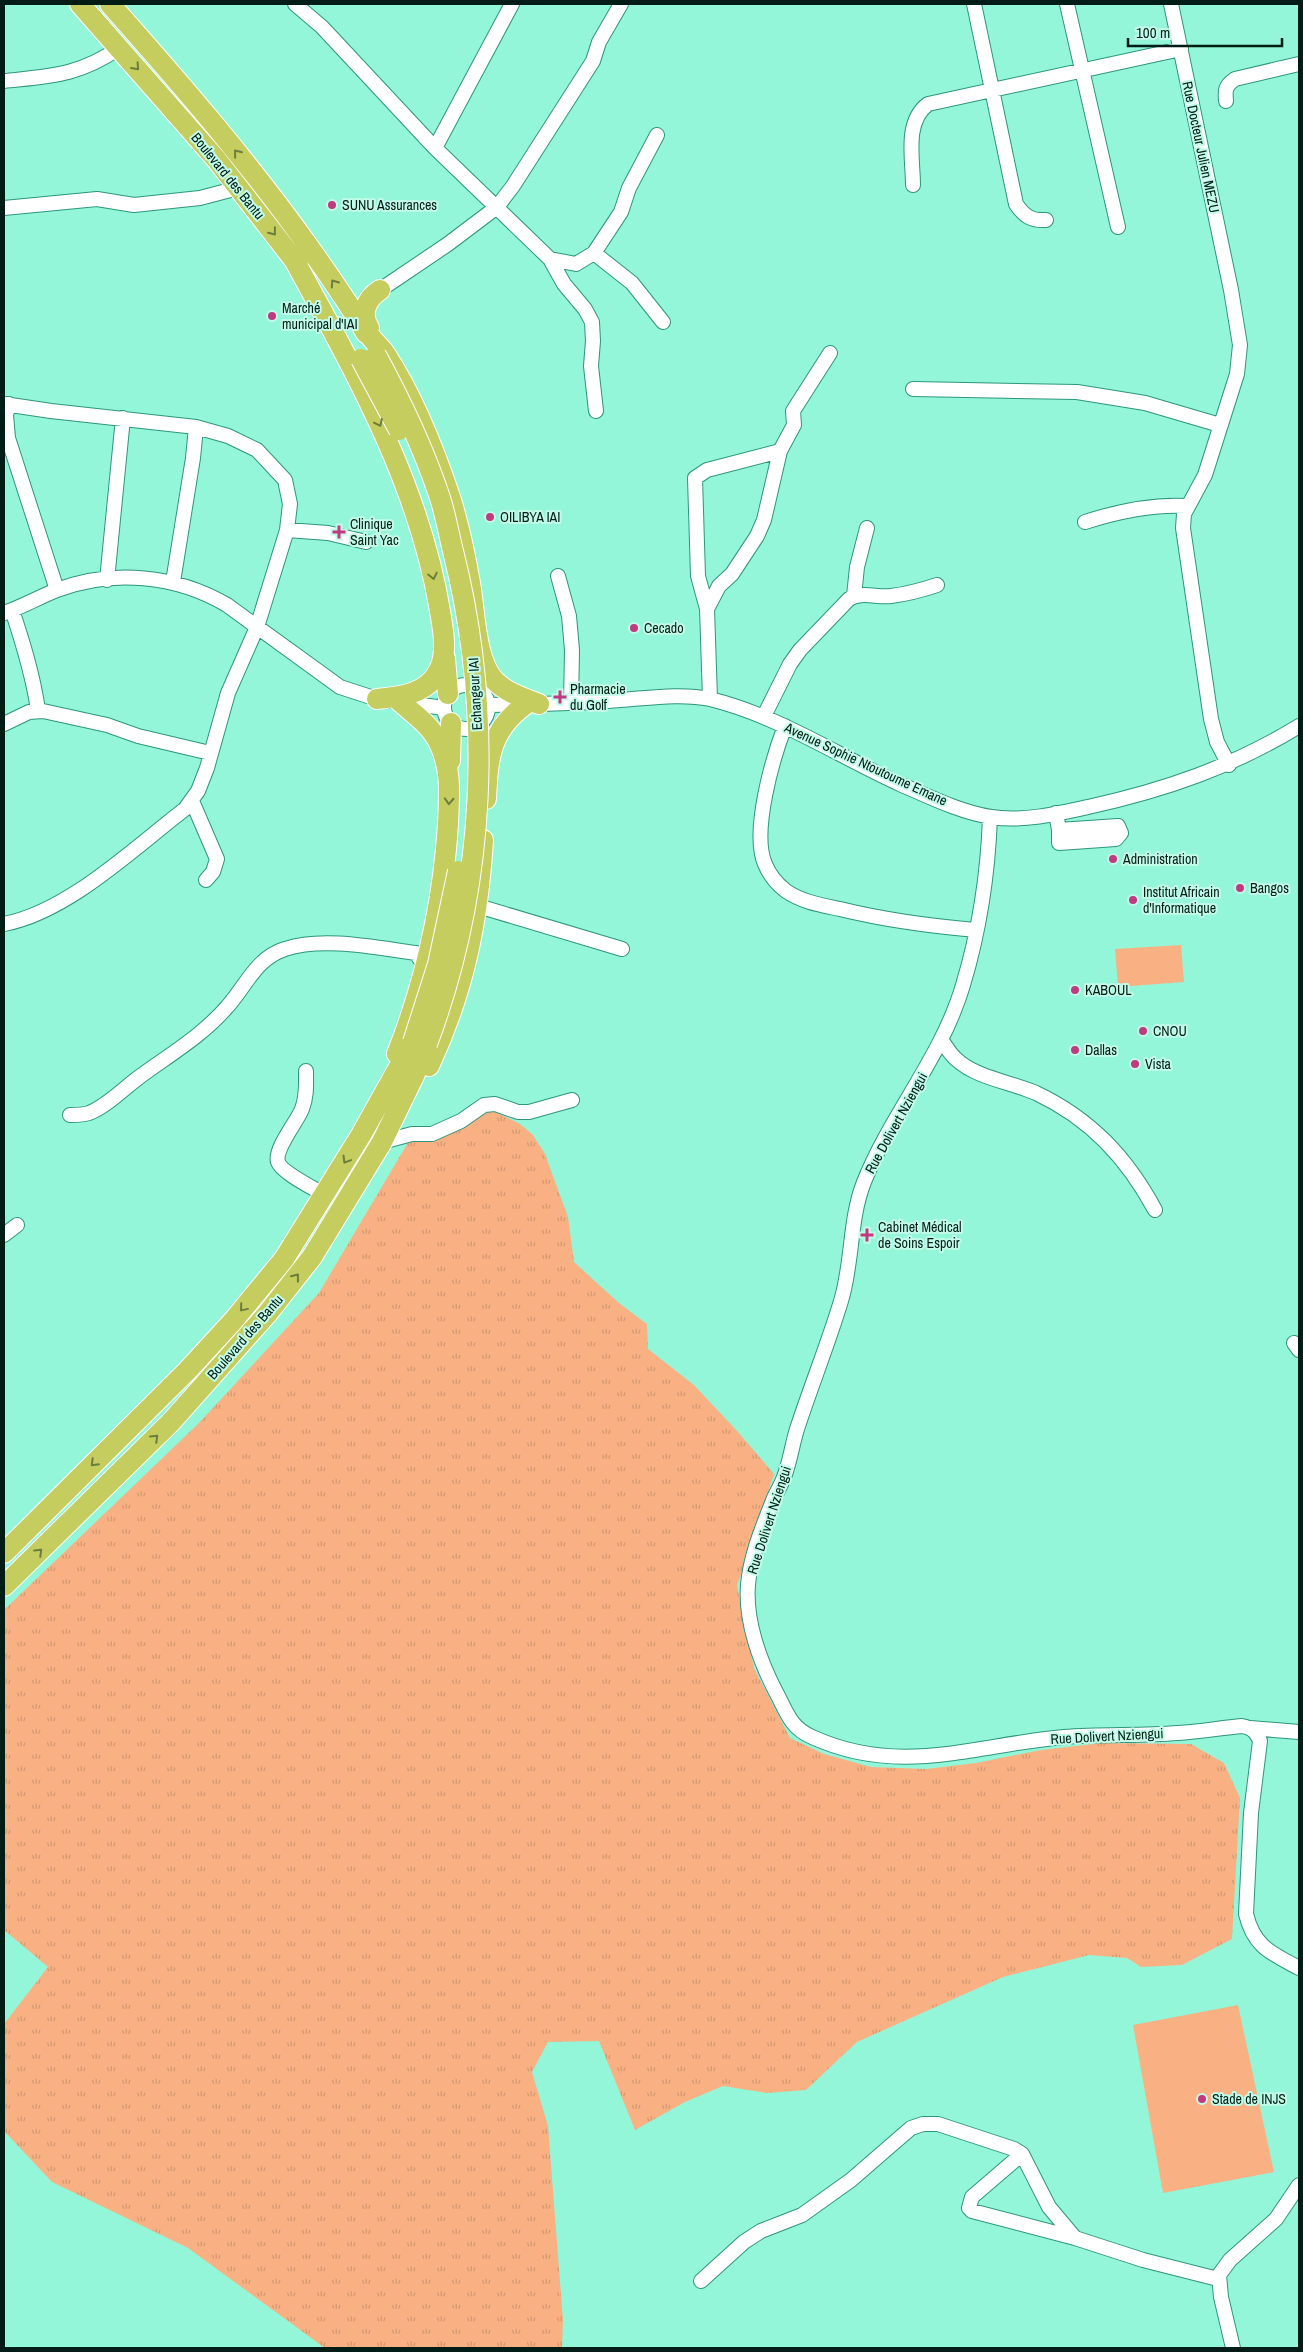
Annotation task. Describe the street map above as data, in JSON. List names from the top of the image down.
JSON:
{
  "streets": {
    "highway": ["Boulevard des Bantu", "Echangeur IAI"],
    "street": ["Rue Docteur Julien MEZU", "Avenue Sophie Ntoutoume Emane", "Rue Dolivert Nziengui"]
  },
  "crossings": [
    ["Rue Docteur Julien MEZU", "Avenue Sophie Ntoutoume Emane"],
    ["Boulevard des Bantu", "Echangeur IAI"],
    ["Avenue Sophie Ntoutoume Emane", "Rue Dolivert Nziengui"]
  ],
  "places": {
    "other": [
      "SUNU Assurances",
      "Marché municipal d'IAI",
      "OILIBYA IAI",
      "Cecado",
      "Administration",
      "Bangos",
      "Institut Africain d'Informatique",
      "KABOUL",
      "CNOU",
      "Dallas",
      "Vista",
      "Stade de INJS"
    ],
    "health": ["Clinique Saint Yac", "Pharmacie du Golf", "Cabinet Médical de Soins Espoir"]
  },
  "scale_bar": "100 m"
}
